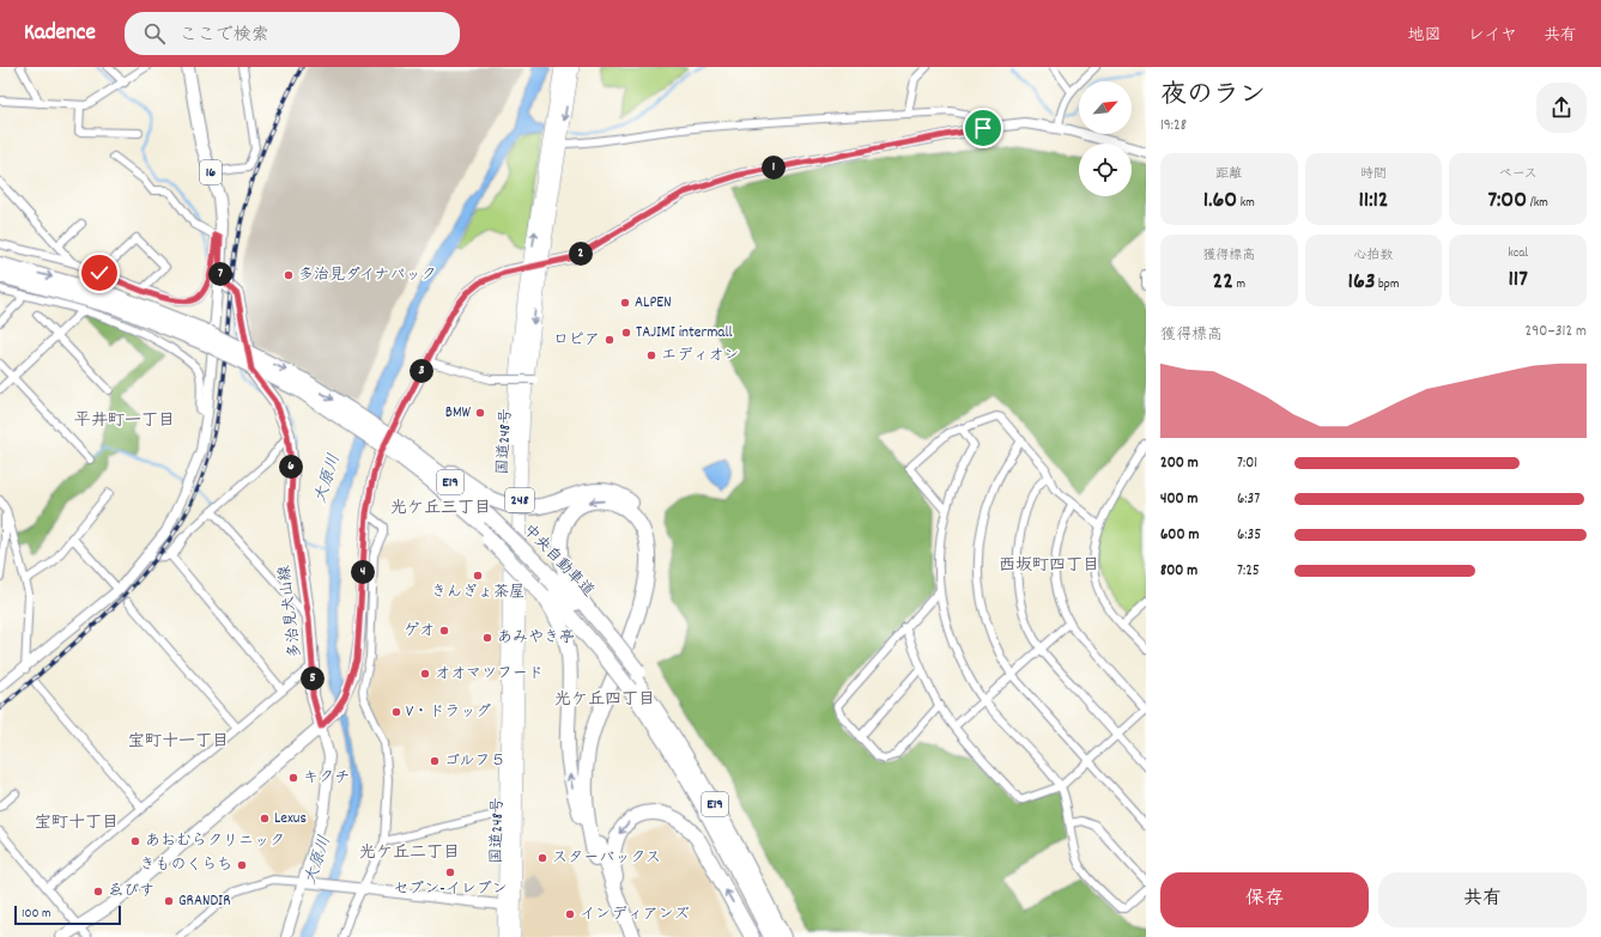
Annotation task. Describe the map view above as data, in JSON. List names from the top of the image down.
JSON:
{
  "streets": {
    "highway": [
      "国道248号",
      "E19",
      "248",
      "中央自動車道"
    ],
    "main road": ["16", "多治見犬山線"]
  },
  "crossings": [
    ["16", "多治見犬山線"],
    ["E19", "中央自動車道"]
  ],
  "districts": [
    "平井町一丁目",
    "光ケ丘三丁目",
    "西坂町四丁目",
    "光ケ丘四丁目",
    "宝町十一丁目",
    "宝町十丁目",
    "光ケ丘二丁目"
  ],
  "water": ["大原川"],
  "places": [
    "多治見ダイナパック",
    "ALPEN",
    "TAJIMI intermall",
    "ロピア",
    "エディオン",
    "BMW",
    "きんぎょ茶屋",
    "ゲオ",
    "あみやき亭",
    "オオマツフード",
    "V・ドラッグ",
    "ゴルフ５",
    "キクチ",
    "Lexus",
    "あおむらクリニック",
    "スターバックス",
    "きものくらち",
    "セブン-イレブン",
    "ゑびす",
    "GRANDIR",
    "インディアンズ"
  ],
  "scale_bar": "100 m",
  "north": "top right",
  "page": {
    "header": "Kadence",
    "search": "ここで検索",
    "nav": ["地図", "レイヤ", "共有"],
    "heading": ["夜のラン", "19:28"],
    "stats": [
      ["距離", "1.60 km"],
      ["時間", "11:12"],
      ["ペース", "7:00 /km"],
      ["獲得標高", "22 m"],
      ["心拍数", "163 bpm"],
      ["kcal", "117"]
    ],
    "pins": [
      "1",
      "2",
      "7",
      "3",
      "6",
      "4",
      "5"
    ],
    "chart": ["獲得標高", "290–312 m"],
    "list": [
      {
        "name": "200 m",
        "note": "7:01"
      },
      {
        "name": "400 m",
        "note": "6:37"
      },
      {
        "name": "600 m",
        "note": "6:35"
      },
      {
        "name": "800 m",
        "note": "7:25"
      }
    ],
    "buttons": ["保存", "共有"],
    "scale": "100 m"
  }
}
